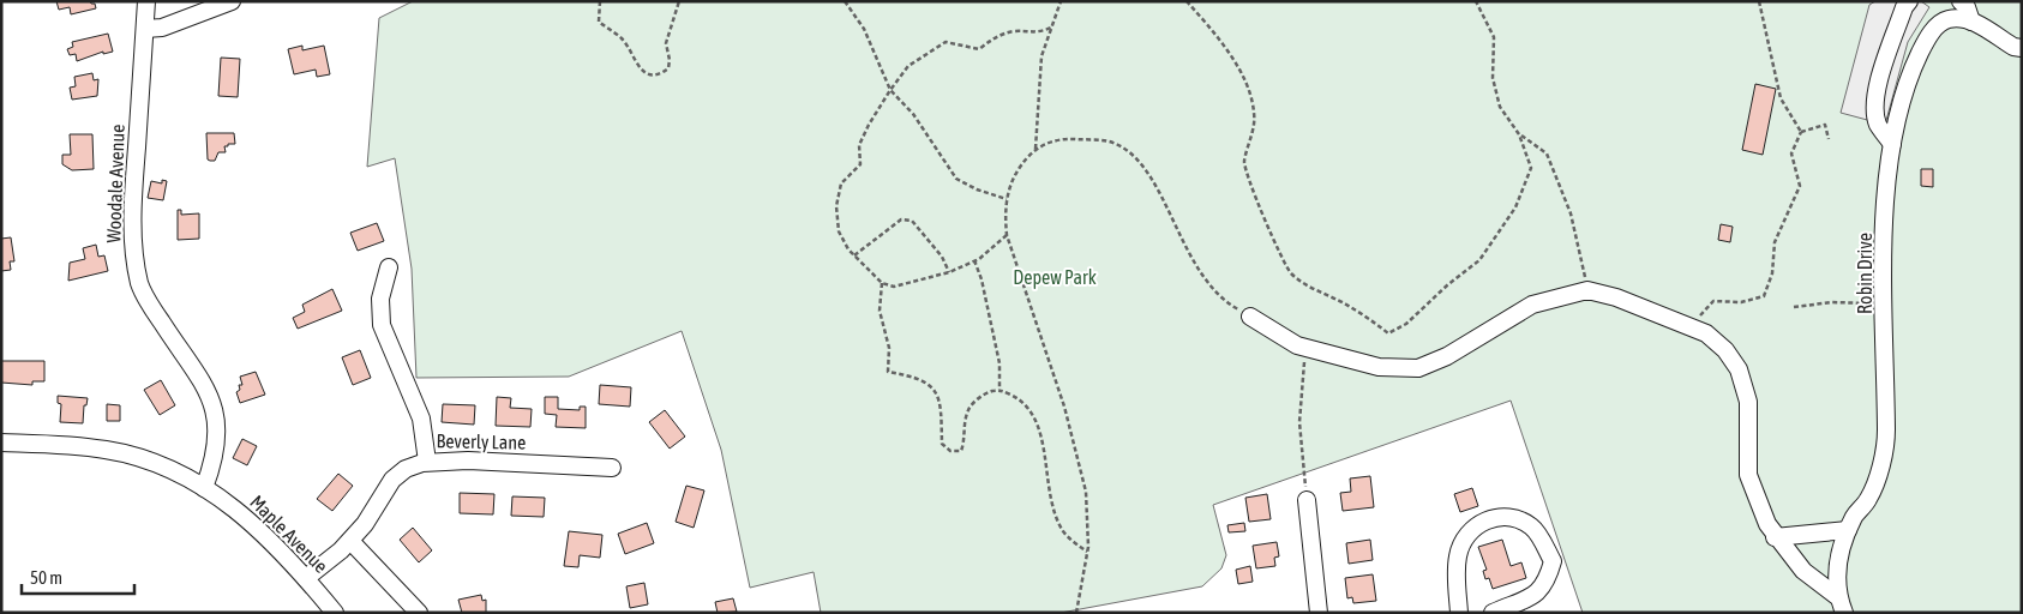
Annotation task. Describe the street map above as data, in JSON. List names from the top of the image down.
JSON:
{
  "streets": {
    "street": [
      "Woodale Avenue",
      "Robin Drive",
      "Beverly Lane",
      "Maple Avenue"
    ]
  },
  "crossings": [
    ["Woodale Avenue", "Maple Avenue"],
    ["Beverly Lane", "Maple Avenue"]
  ],
  "parks": ["Depew Park"],
  "scale_bar": "50 m"
}
